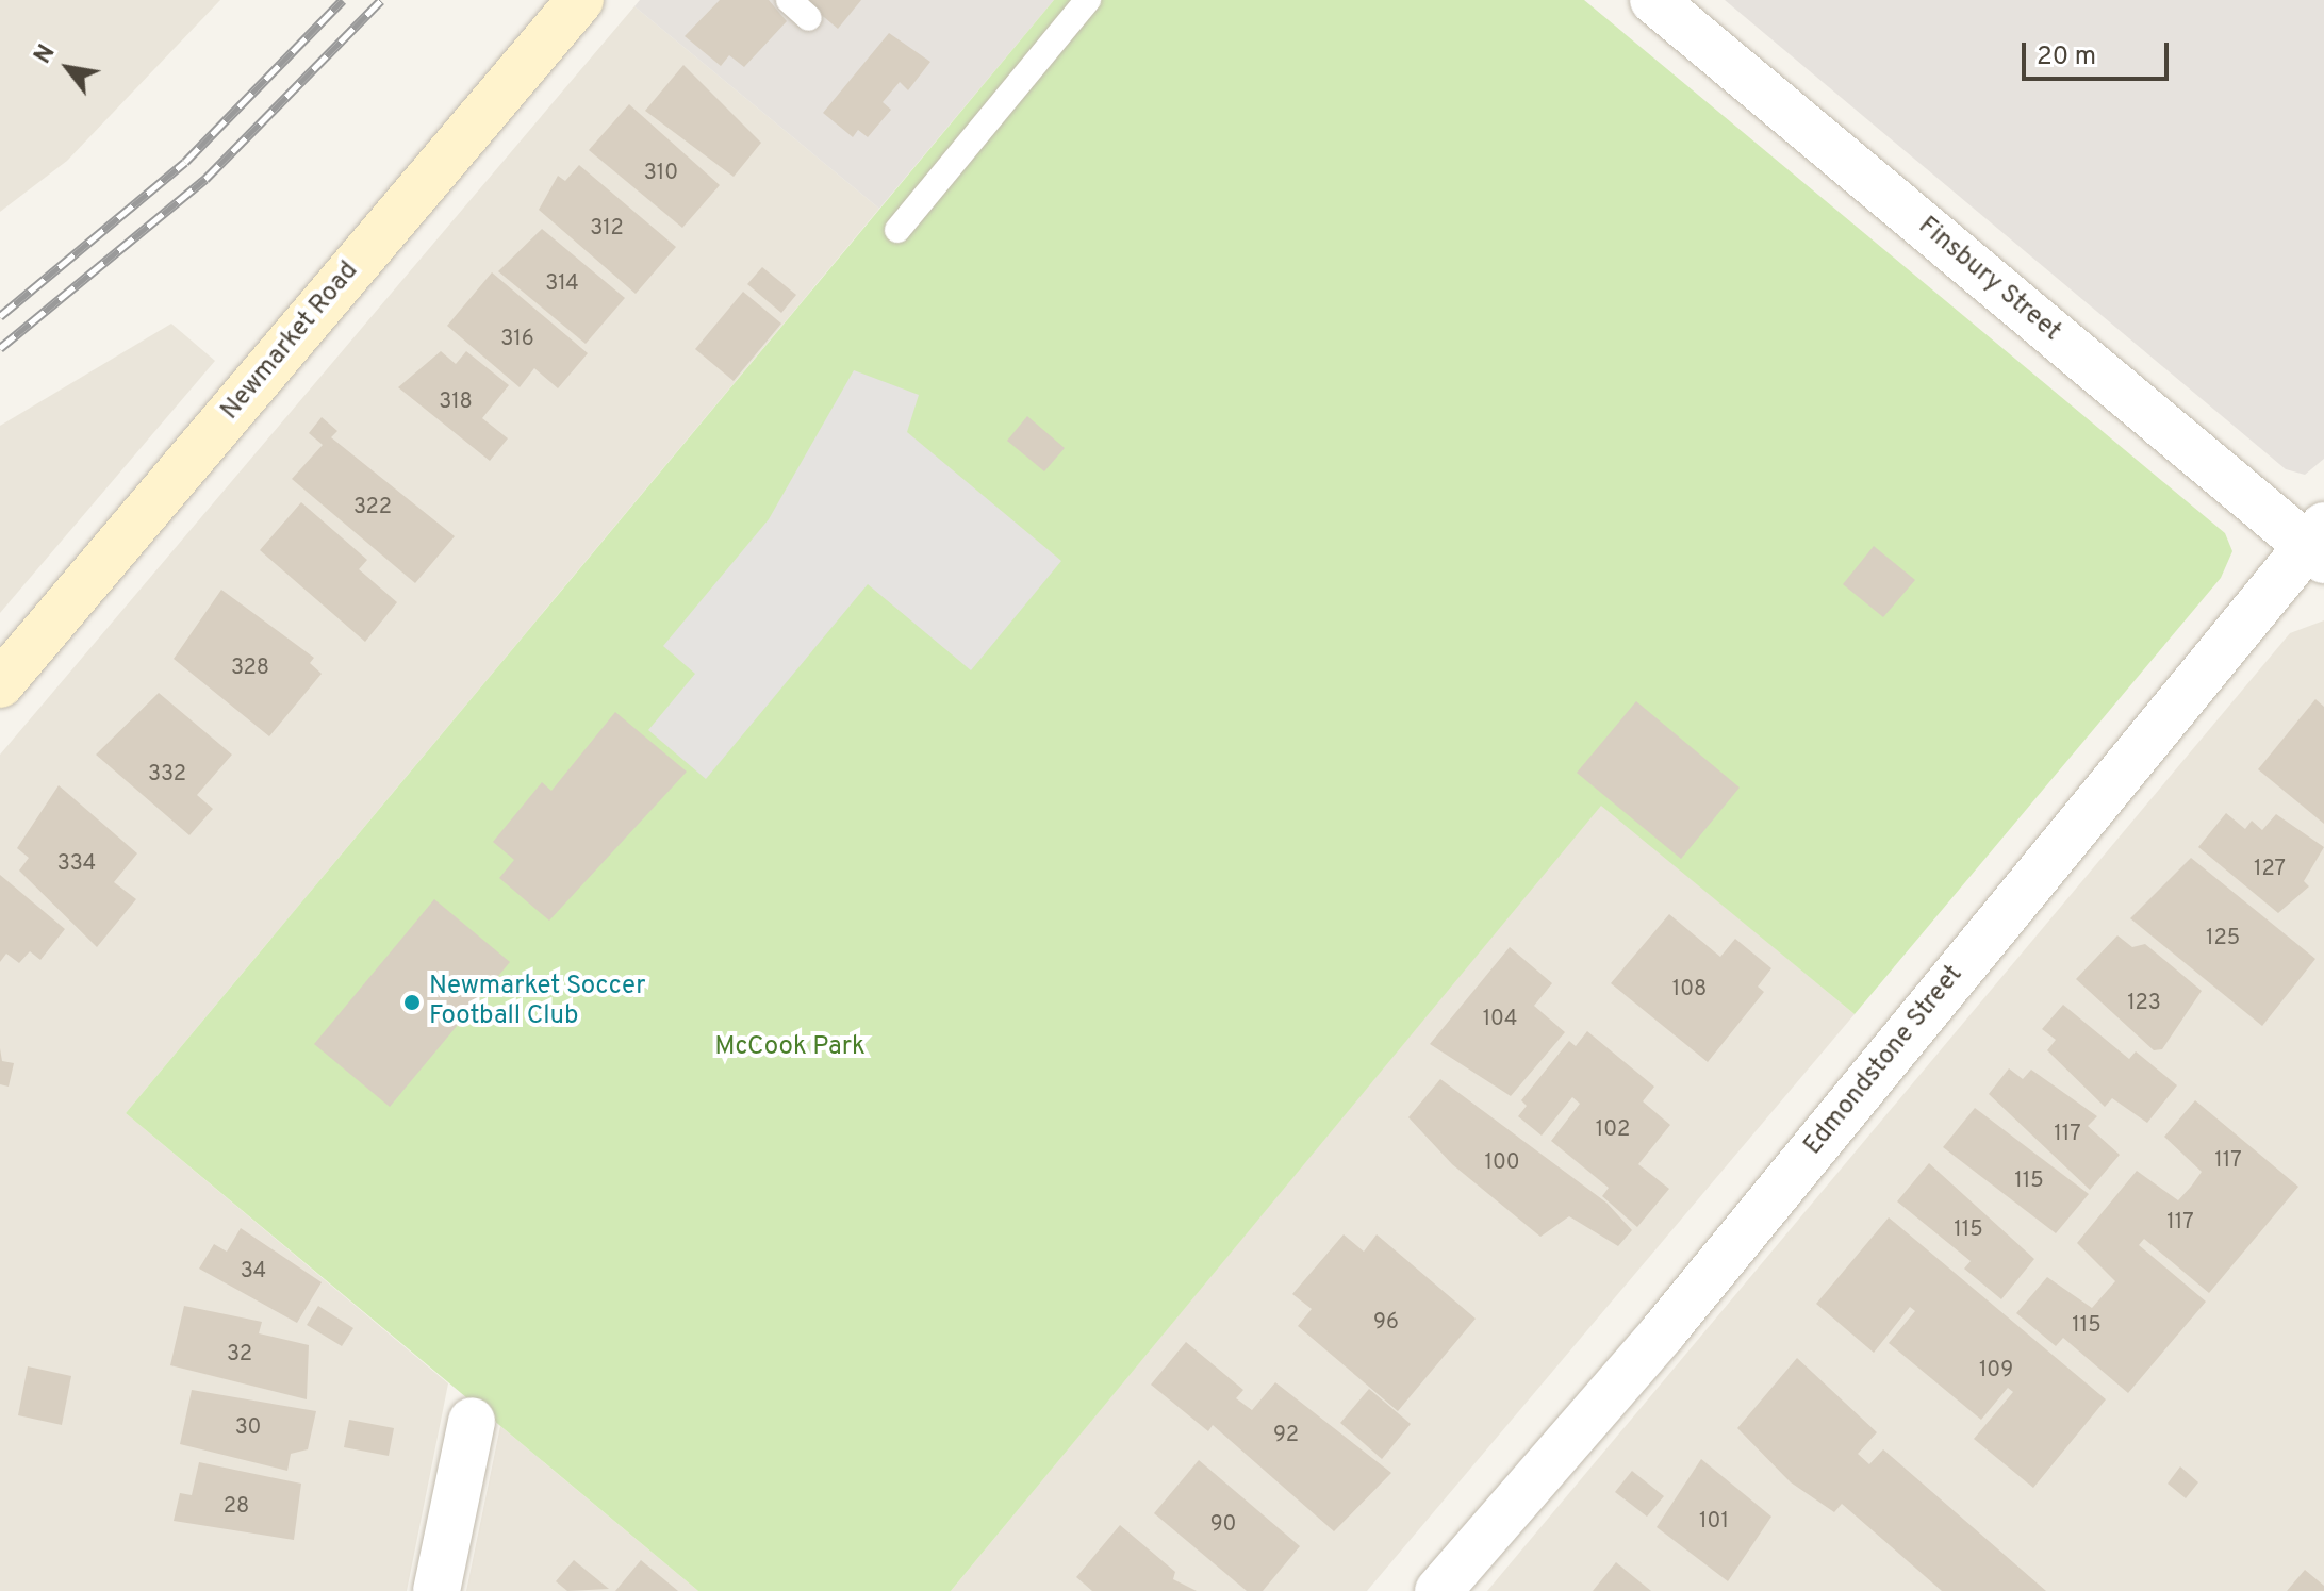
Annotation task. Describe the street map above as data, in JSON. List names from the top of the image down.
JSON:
{
  "streets": {
    "main road": ["Newmarket Road"],
    "street": ["Finsbury Street", "Edmondstone Street"]
  },
  "crossings": [
    ["Finsbury Street", "Edmondstone Street"]
  ],
  "parks": ["McCook Park"],
  "places": ["Newmarket Soccer Football Club"],
  "house_numbers": [
    "310",
    "312",
    "314",
    "316",
    "318",
    "322",
    "328",
    "332",
    "334",
    "127",
    "125",
    "108",
    "123",
    "104",
    "102",
    "117",
    "117",
    "100",
    "115",
    "117",
    "115",
    "34",
    "96",
    "115",
    "32",
    "109",
    "30",
    "92",
    "28",
    "101",
    "90"
  ],
  "scale_bar": "20 m",
  "north": "top left"
}
